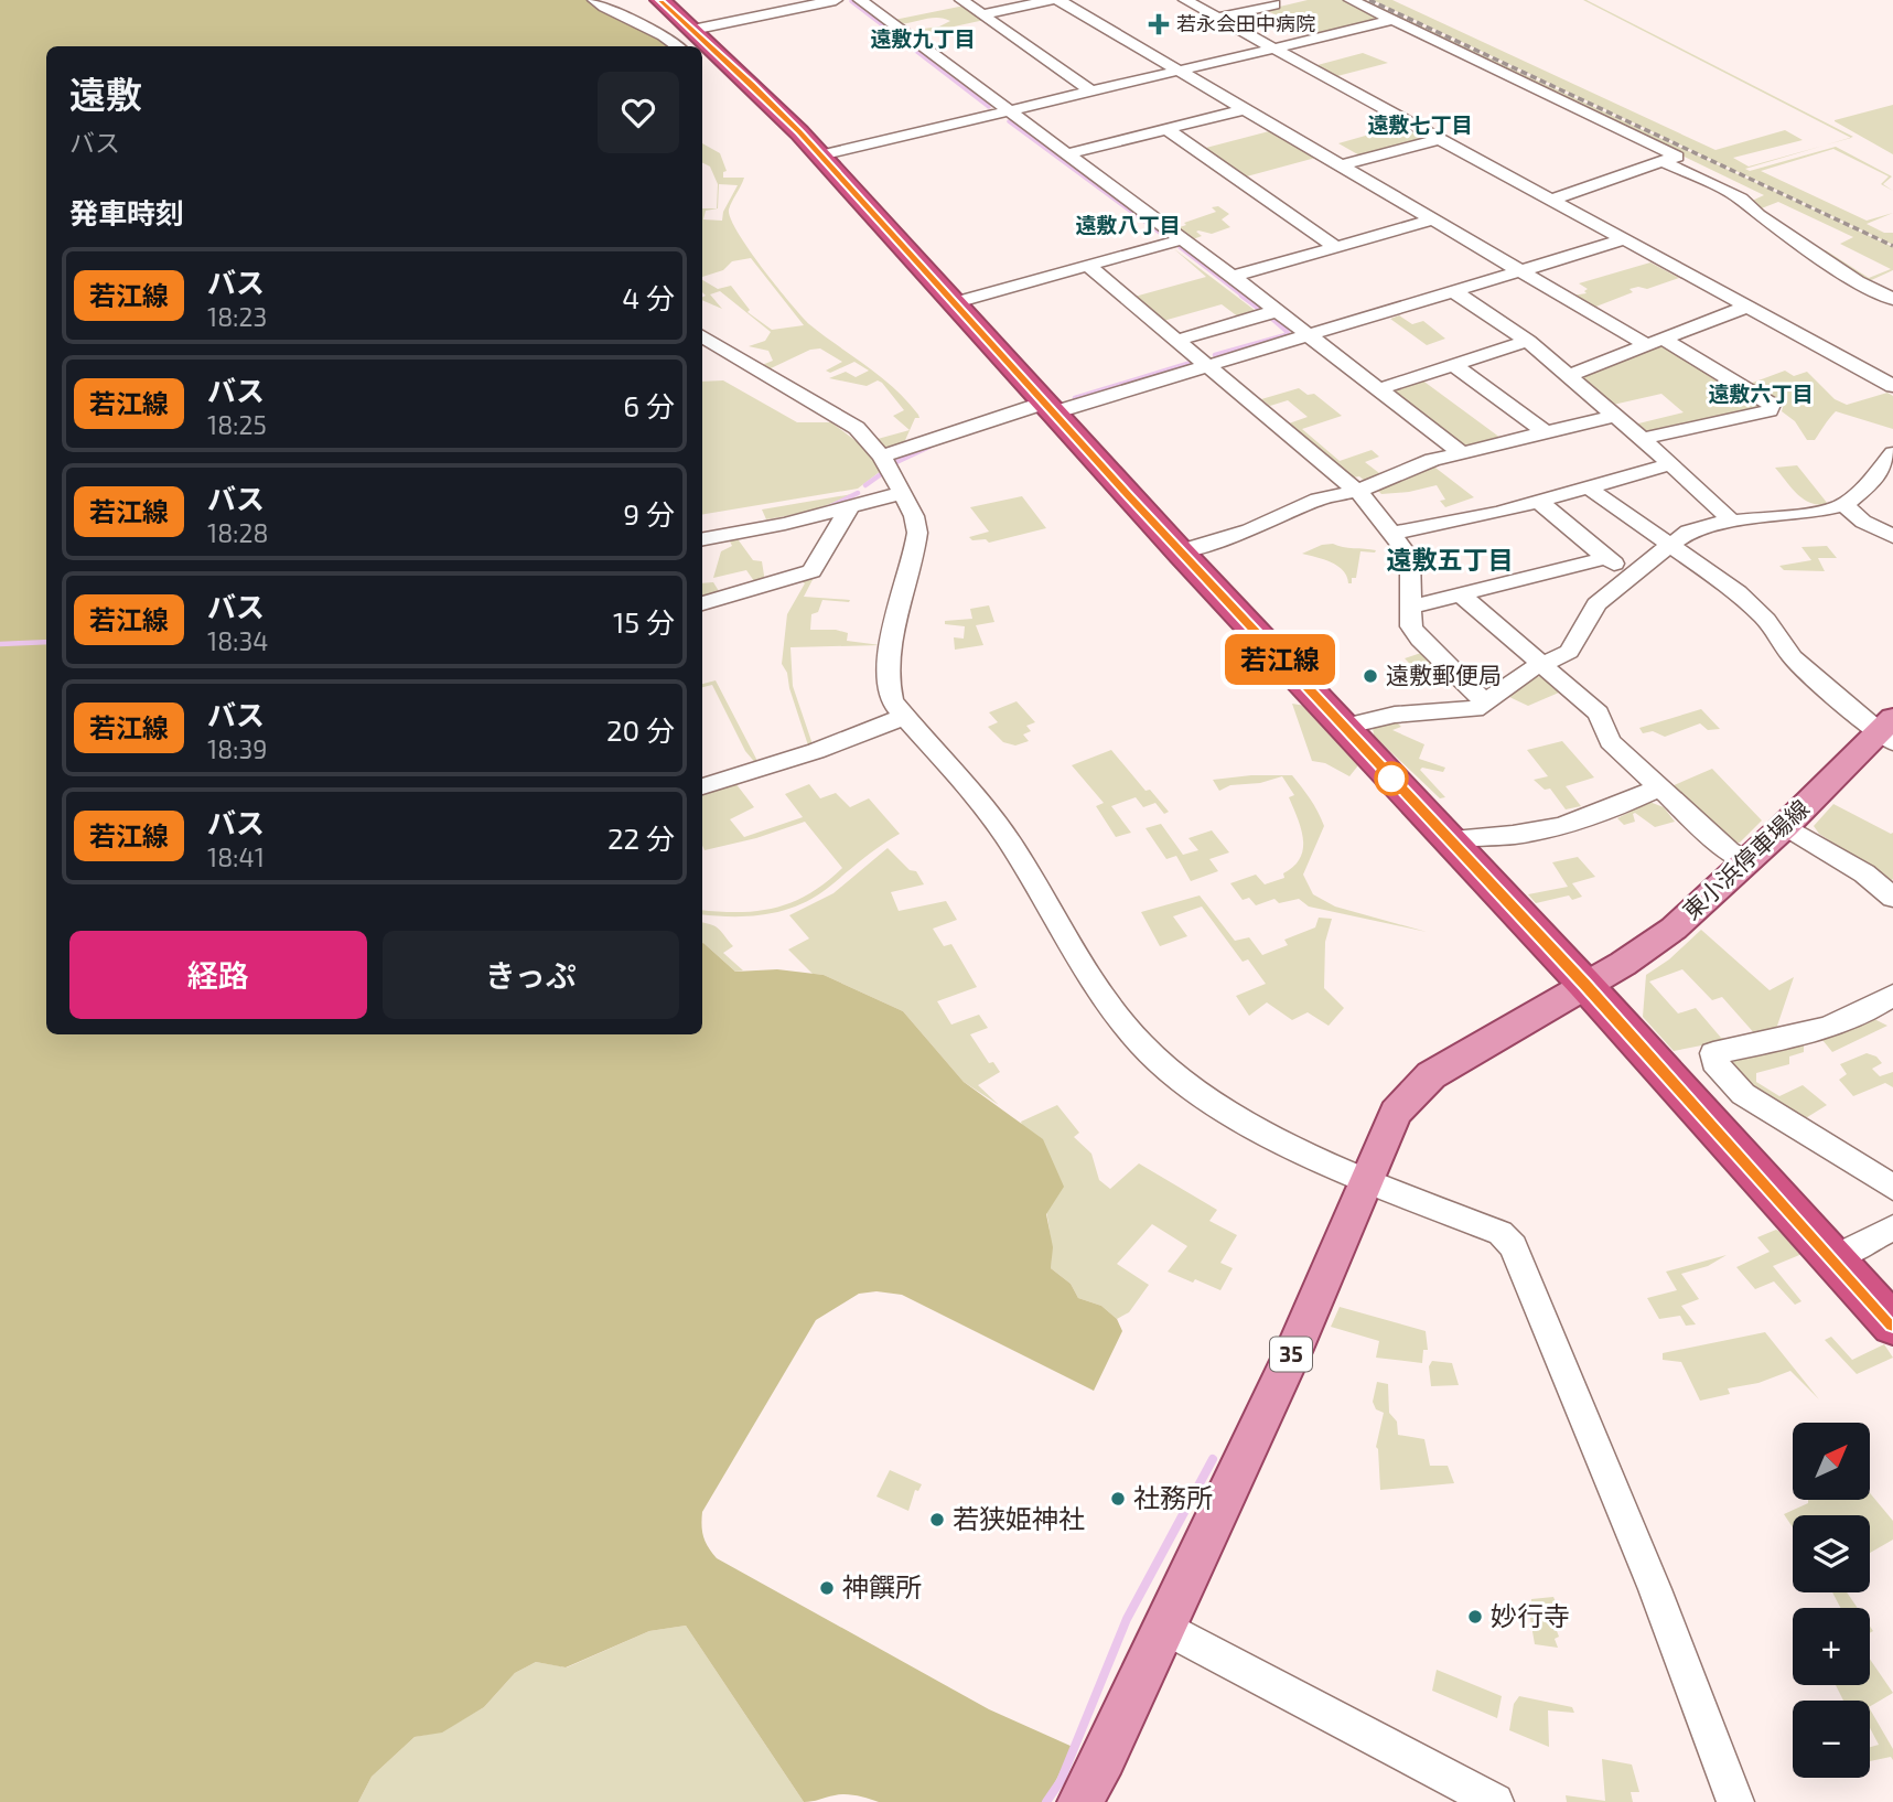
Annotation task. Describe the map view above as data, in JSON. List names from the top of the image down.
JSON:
{
  "streets": {
    "main road": ["東小浜停車場線", "35"]
  },
  "crossings": [
    ["東小浜停車場線", "35"]
  ],
  "districts": [
    "遠敷九丁目",
    "遠敷七丁目",
    "遠敷八丁目",
    "遠敷六丁目",
    "遠敷五丁目"
  ],
  "places": {
    "health": ["若永会田中病院"],
    "other": [
      "遠敷郵便局",
      "社務所",
      "若狭姫神社",
      "神饌所",
      "妙行寺"
    ]
  },
  "lines": ["bus line 若江線"],
  "north": "top right",
  "page": {
    "on_map": "若江線",
    "heading": [
      ["遠敷", "バス"],
      "発車時刻"
    ],
    "list": [
      {
        "mark": "若江線",
        "name": "バス",
        "note": "18:23",
        "value": "4 分"
      },
      {
        "mark": "若江線",
        "name": "バス",
        "note": "18:25",
        "value": "6 分"
      },
      {
        "mark": "若江線",
        "name": "バス",
        "note": "18:28",
        "value": "9 分"
      },
      {
        "mark": "若江線",
        "name": "バス",
        "note": "18:34",
        "value": "15 分"
      },
      {
        "mark": "若江線",
        "name": "バス",
        "note": "18:39",
        "value": "20 分"
      },
      {
        "mark": "若江線",
        "name": "バス",
        "note": "18:41",
        "value": "22 分"
      }
    ],
    "buttons": ["経路", "きっぷ"],
    "map_buttons": ["+", "−"]
  }
}
